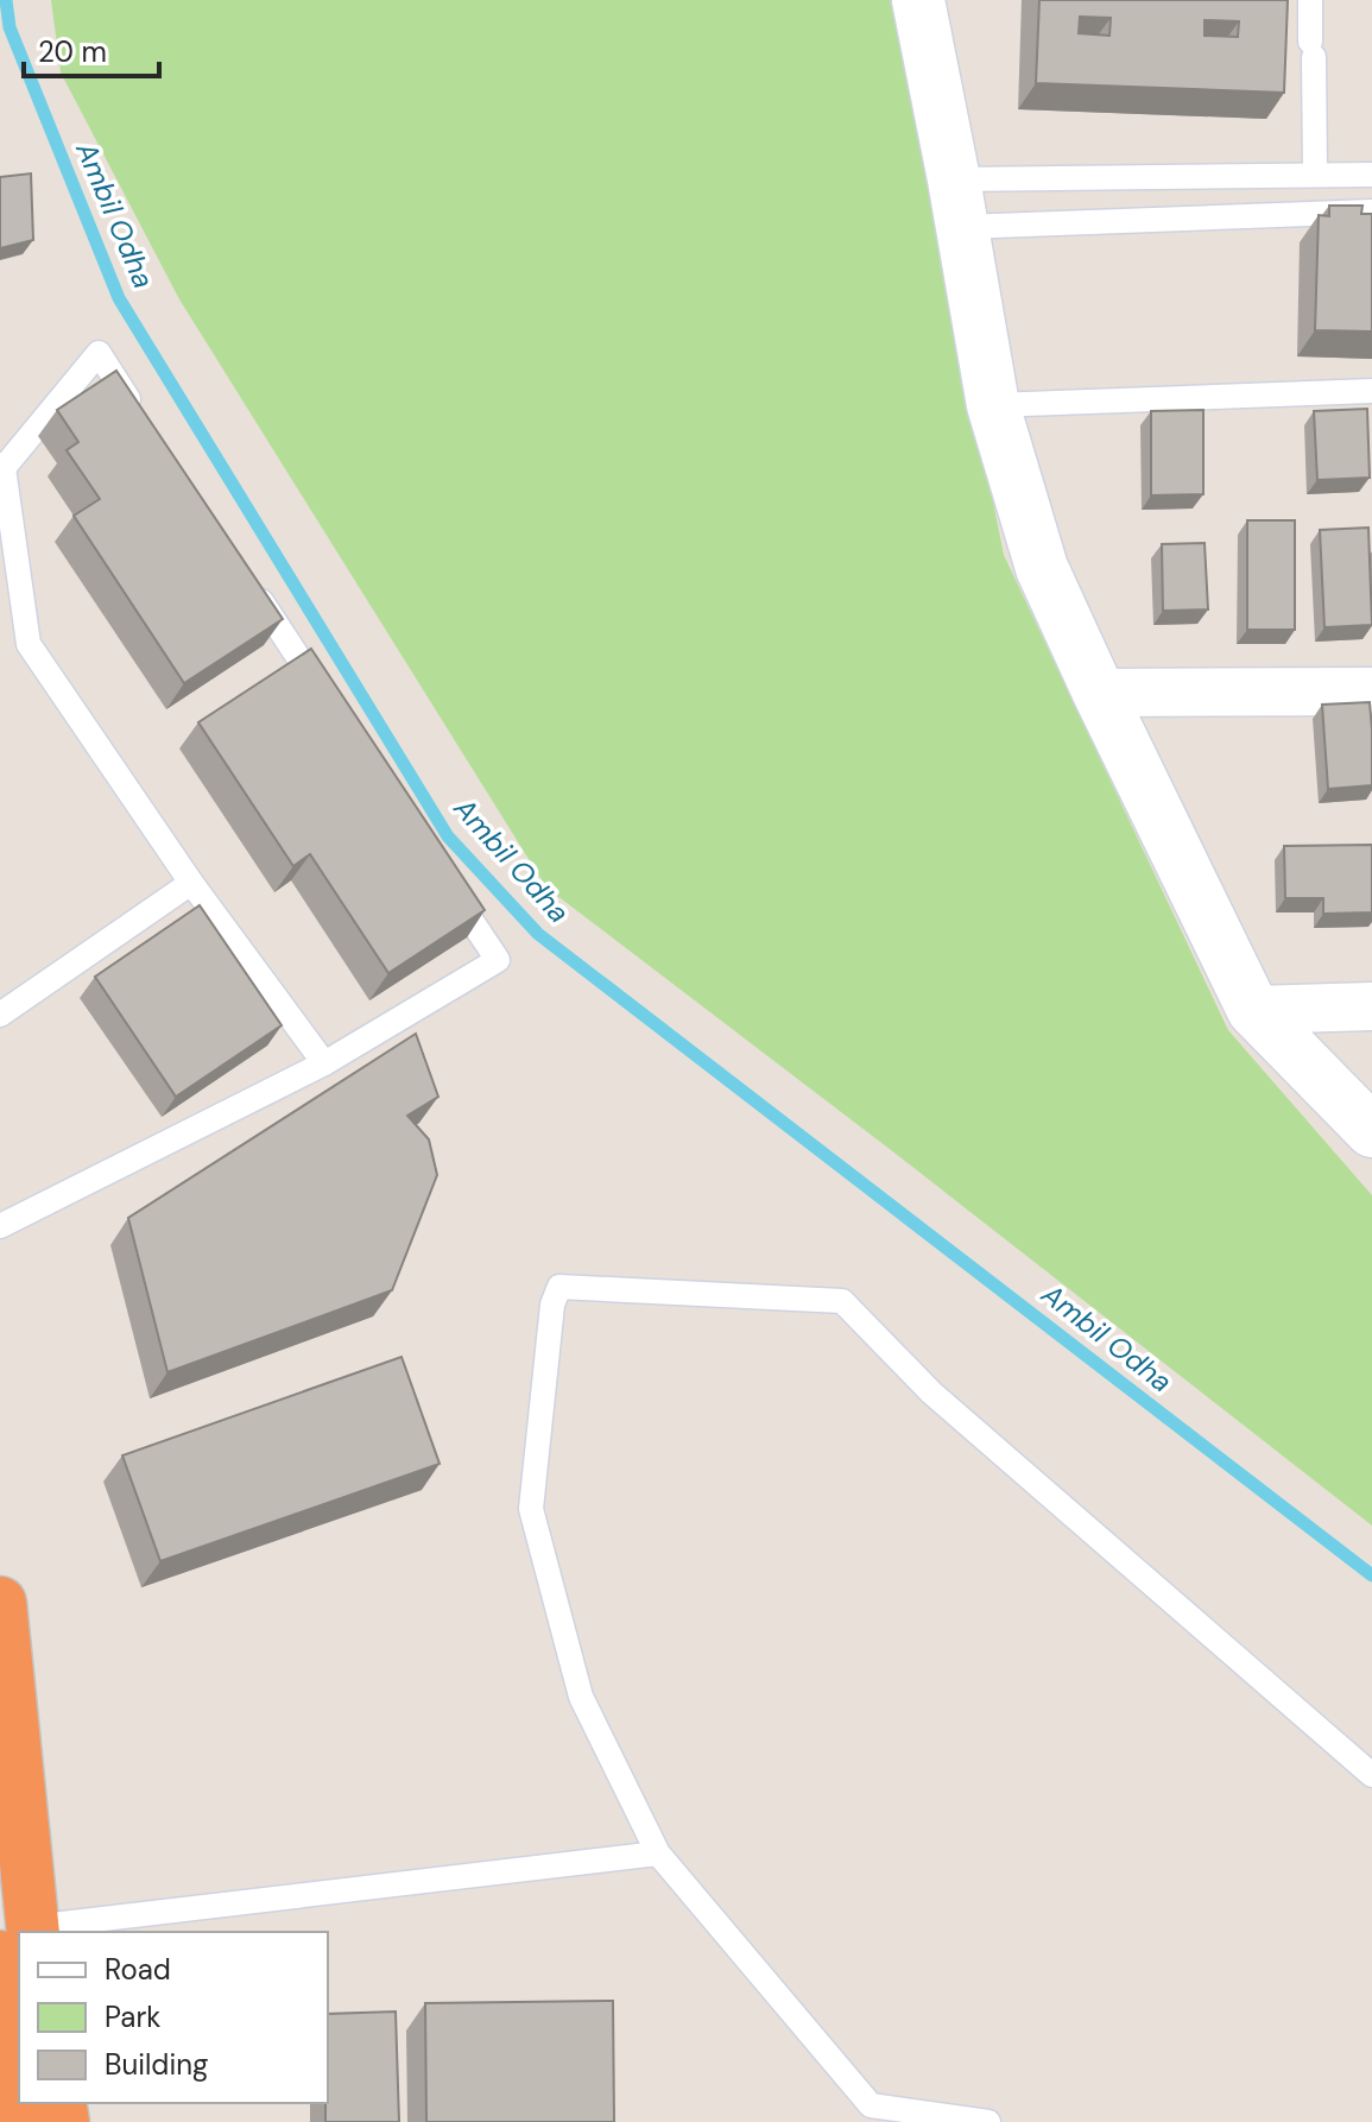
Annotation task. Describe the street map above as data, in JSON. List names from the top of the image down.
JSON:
{
  "water": ["Ambil Odha"],
  "legend": ["Road", "Park", "Building"],
  "scale_bar": "20 m"
}
